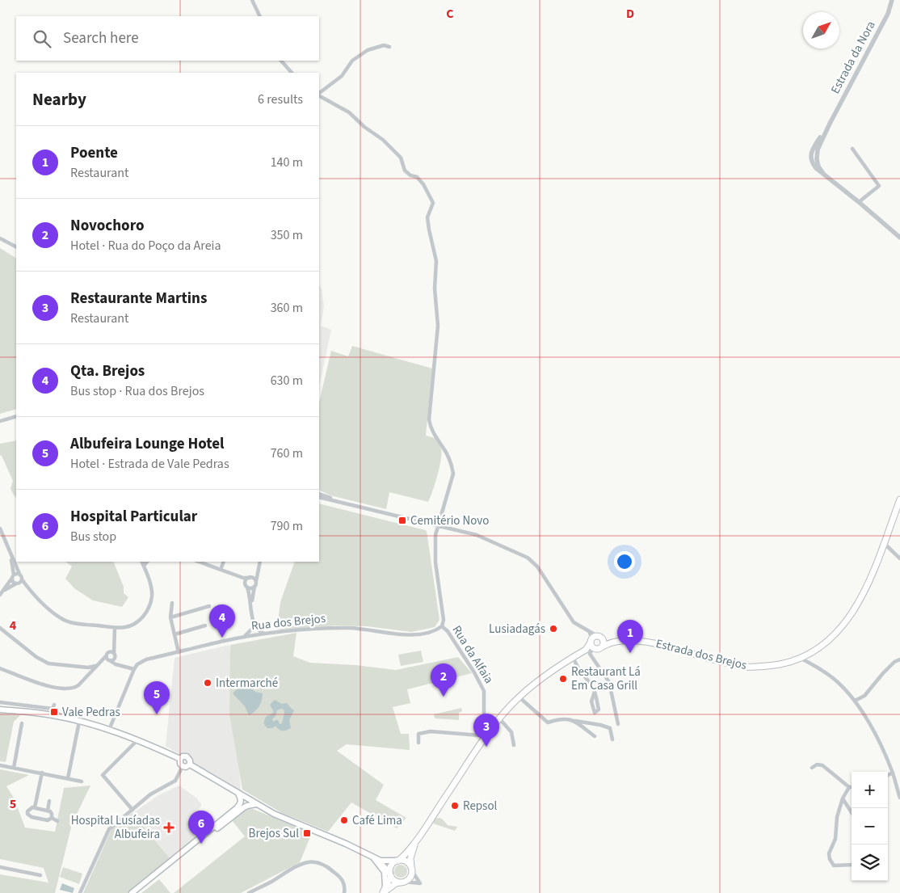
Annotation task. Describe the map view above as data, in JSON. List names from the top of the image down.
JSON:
{
  "streets": {
    "main road": ["Estrada dos Brejos"],
    "street": ["Estrada da Nora", "Rua dos Brejos", "Rua da Alfaia"]
  },
  "crossings": [
    ["Rua dos Brejos", "Rua da Alfaia"]
  ],
  "places": {
    "transit": ["Cemitério Novo", "Vale Pedras", "Brejos Sul"],
    "other": [
      "Lusiadagás",
      "Restaurant Lá Em Casa Grill",
      "Intermarché",
      "Repsol",
      "Café Lima"
    ],
    "health": ["Hospital Lusíadas Albufeira"]
  },
  "north": "top right",
  "page": {
    "search": "Search here",
    "heading": ["Nearby", "6 results"],
    "list": [
      {
        "mark": "1",
        "name": "Poente",
        "note": "Restaurant",
        "value": "140 m"
      },
      {
        "mark": "2",
        "name": "Novochoro",
        "note": "Hotel · Rua do Poço da Areia",
        "value": "350 m"
      },
      {
        "mark": "3",
        "name": "Restaurante Martins",
        "note": "Restaurant",
        "value": "360 m"
      },
      {
        "mark": "4",
        "name": "Qta. Brejos",
        "note": "Bus stop · Rua dos Brejos",
        "value": "630 m"
      },
      {
        "mark": "5",
        "name": "Albufeira Lounge Hotel",
        "note": "Hotel · Estrada de Vale Pedras",
        "value": "760 m"
      },
      {
        "mark": "6",
        "name": "Hospital Particular",
        "note": "Bus stop",
        "value": "790 m"
      }
    ],
    "pins": [
      "4",
      "1",
      "2",
      "5",
      "3",
      "6"
    ],
    "map_buttons": ["+", "−"]
  },
  "grid": {
    "columns": ["C", "D"],
    "rows": ["4", "5"]
  }
}
